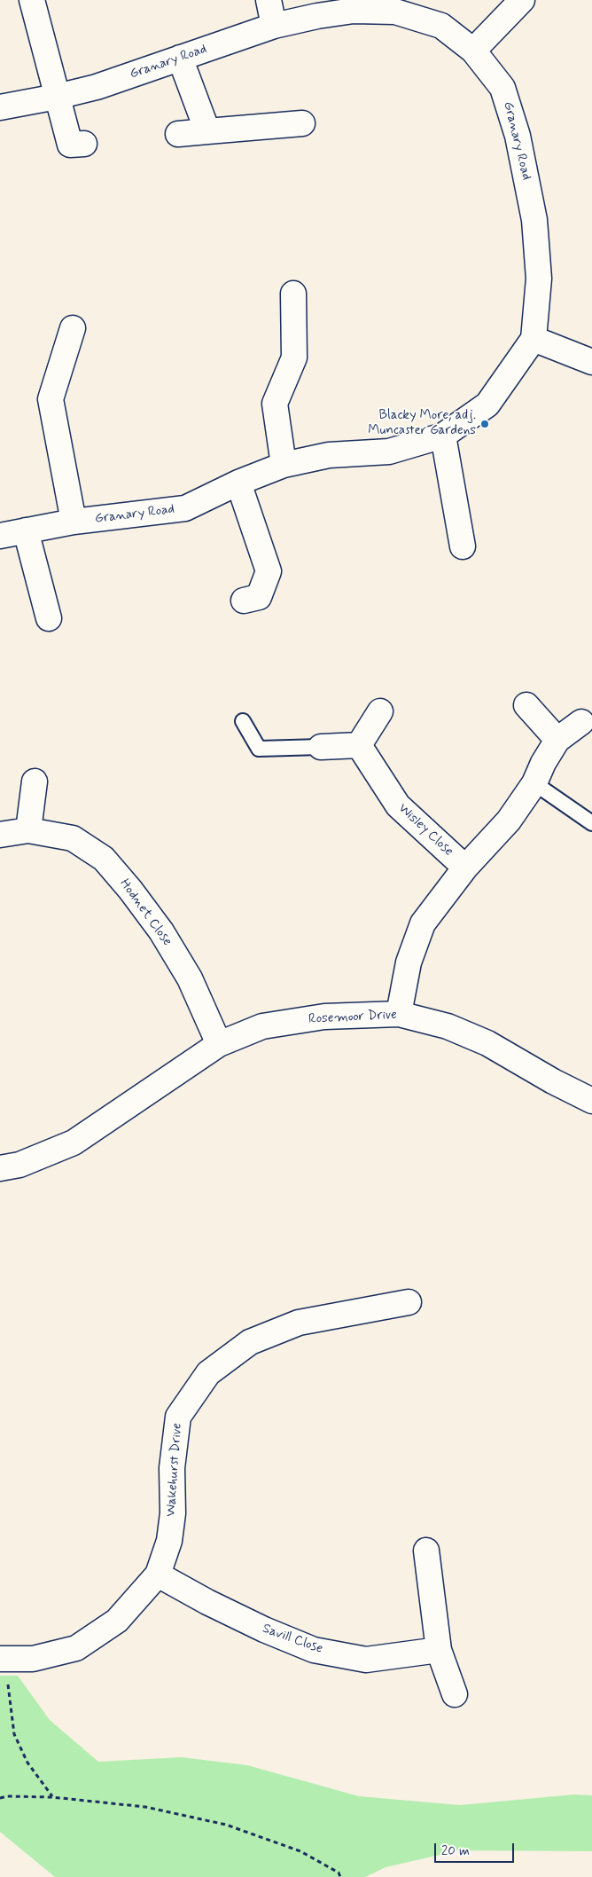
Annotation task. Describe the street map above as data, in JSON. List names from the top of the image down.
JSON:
{
  "streets": {
    "street": [
      "Granary Road",
      "Wisley Close",
      "Hodnet Close",
      "Rosemoor Drive",
      "Wakehurst Drive",
      "Savill Close"
    ]
  },
  "crossings": [
    ["Wisley Close", "Rosemoor Drive"],
    ["Hodnet Close", "Rosemoor Drive"],
    ["Wakehurst Drive", "Savill Close"]
  ],
  "places": ["Blacky More, adj. Muncaster Gardens"],
  "scale_bar": "20 m"
}
